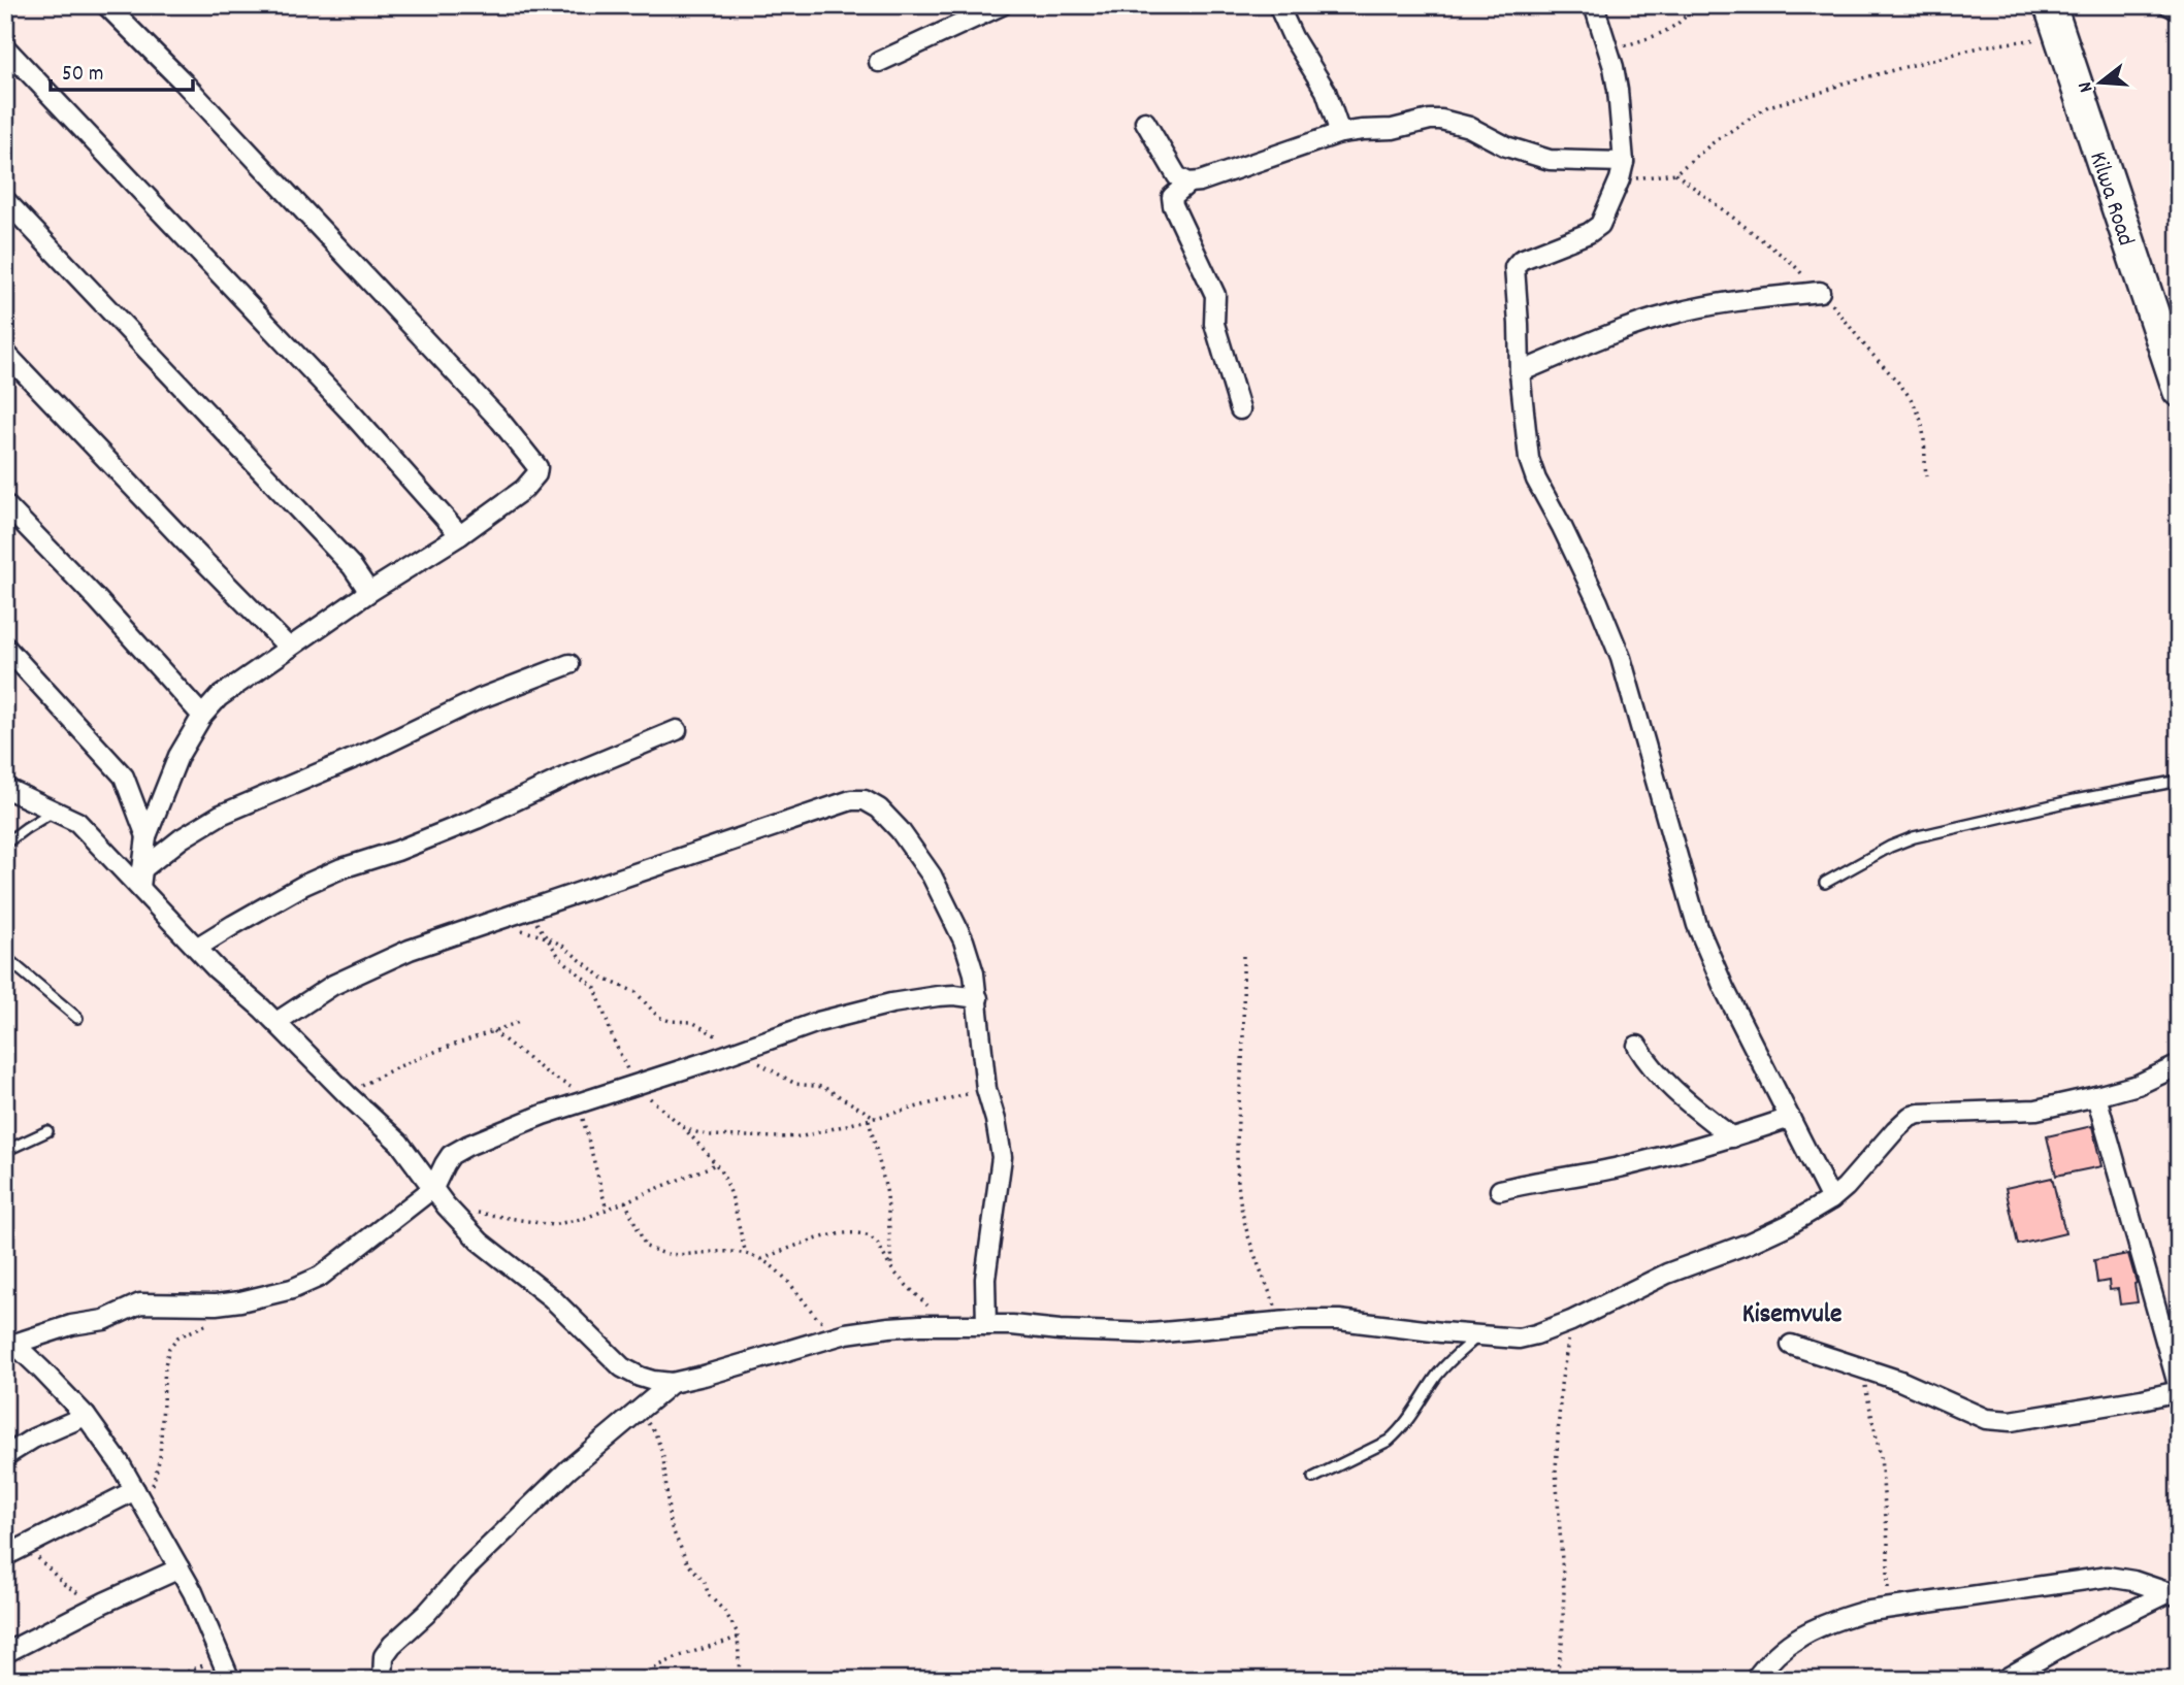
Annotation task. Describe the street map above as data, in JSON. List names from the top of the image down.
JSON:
{
  "streets": {
    "highway": ["Kilwa Road"]
  },
  "districts": ["Kisemvule"],
  "scale_bar": "50 m",
  "north": "left"
}
